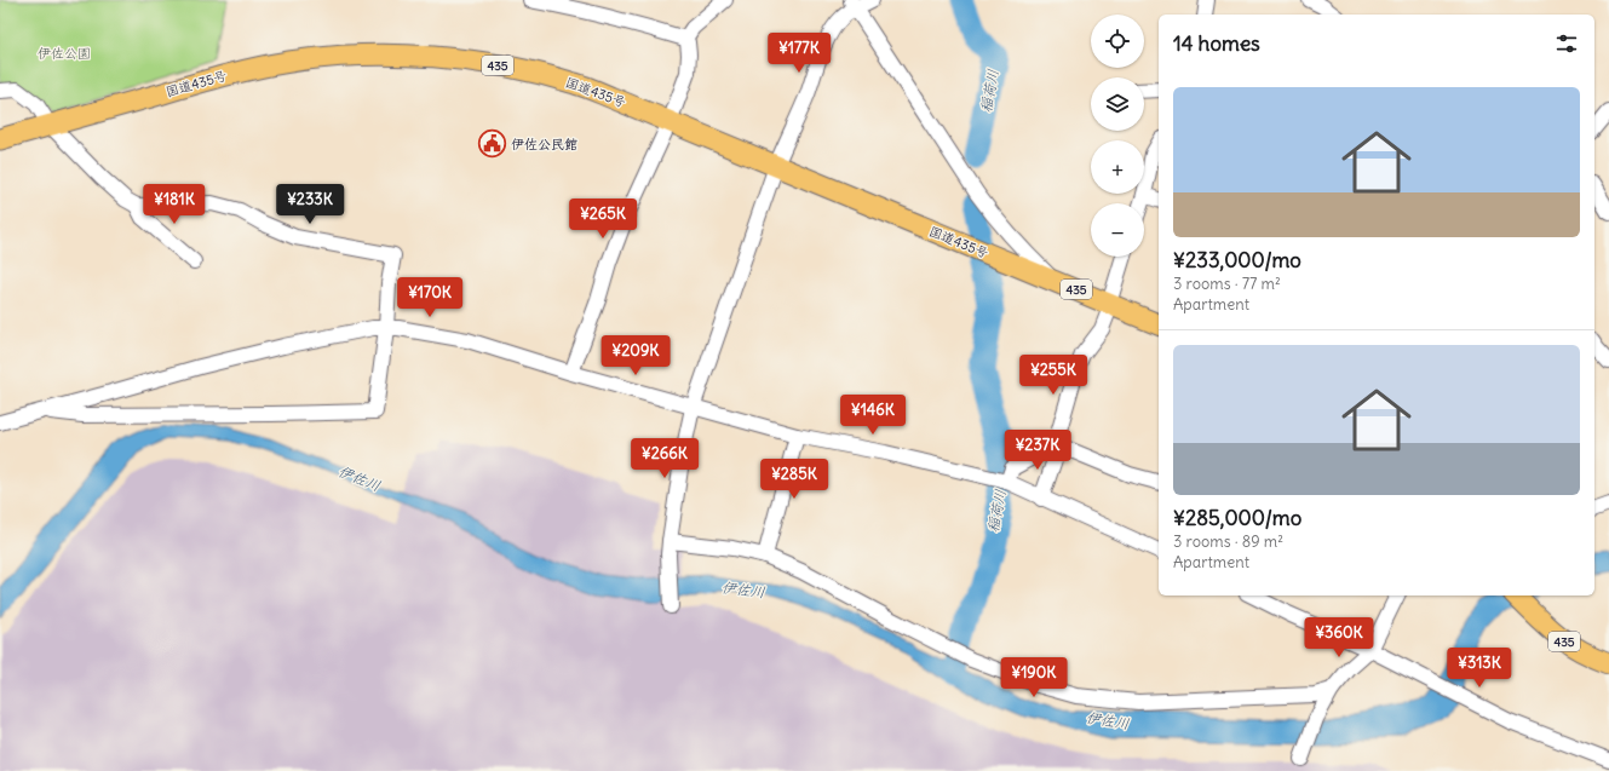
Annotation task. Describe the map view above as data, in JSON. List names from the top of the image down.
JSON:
{
  "streets": {
    "highway": ["435", "国道435号"]
  },
  "water": ["稲荷川", "伊佐川"],
  "parks": ["伊佐公園"],
  "places": {
    "public building": ["伊佐公民館"]
  },
  "page": {
    "map_buttons": ["+", "−"],
    "heading": "14 homes",
    "price": [
      "¥177K",
      "¥181K",
      "¥233K",
      "¥265K",
      "¥170K",
      "¥209K",
      "¥255K",
      "¥146K",
      "¥237K",
      "¥266K",
      "¥285K",
      "¥360K",
      "¥313K",
      "¥190K"
    ],
    "list": [
      {
        "name": "¥233,000/mo",
        "note": "3 rooms · 77 m² · Apartment"
      },
      {
        "name": "¥285,000/mo",
        "note": "3 rooms · 89 m² · Apartment"
      }
    ]
  }
}
